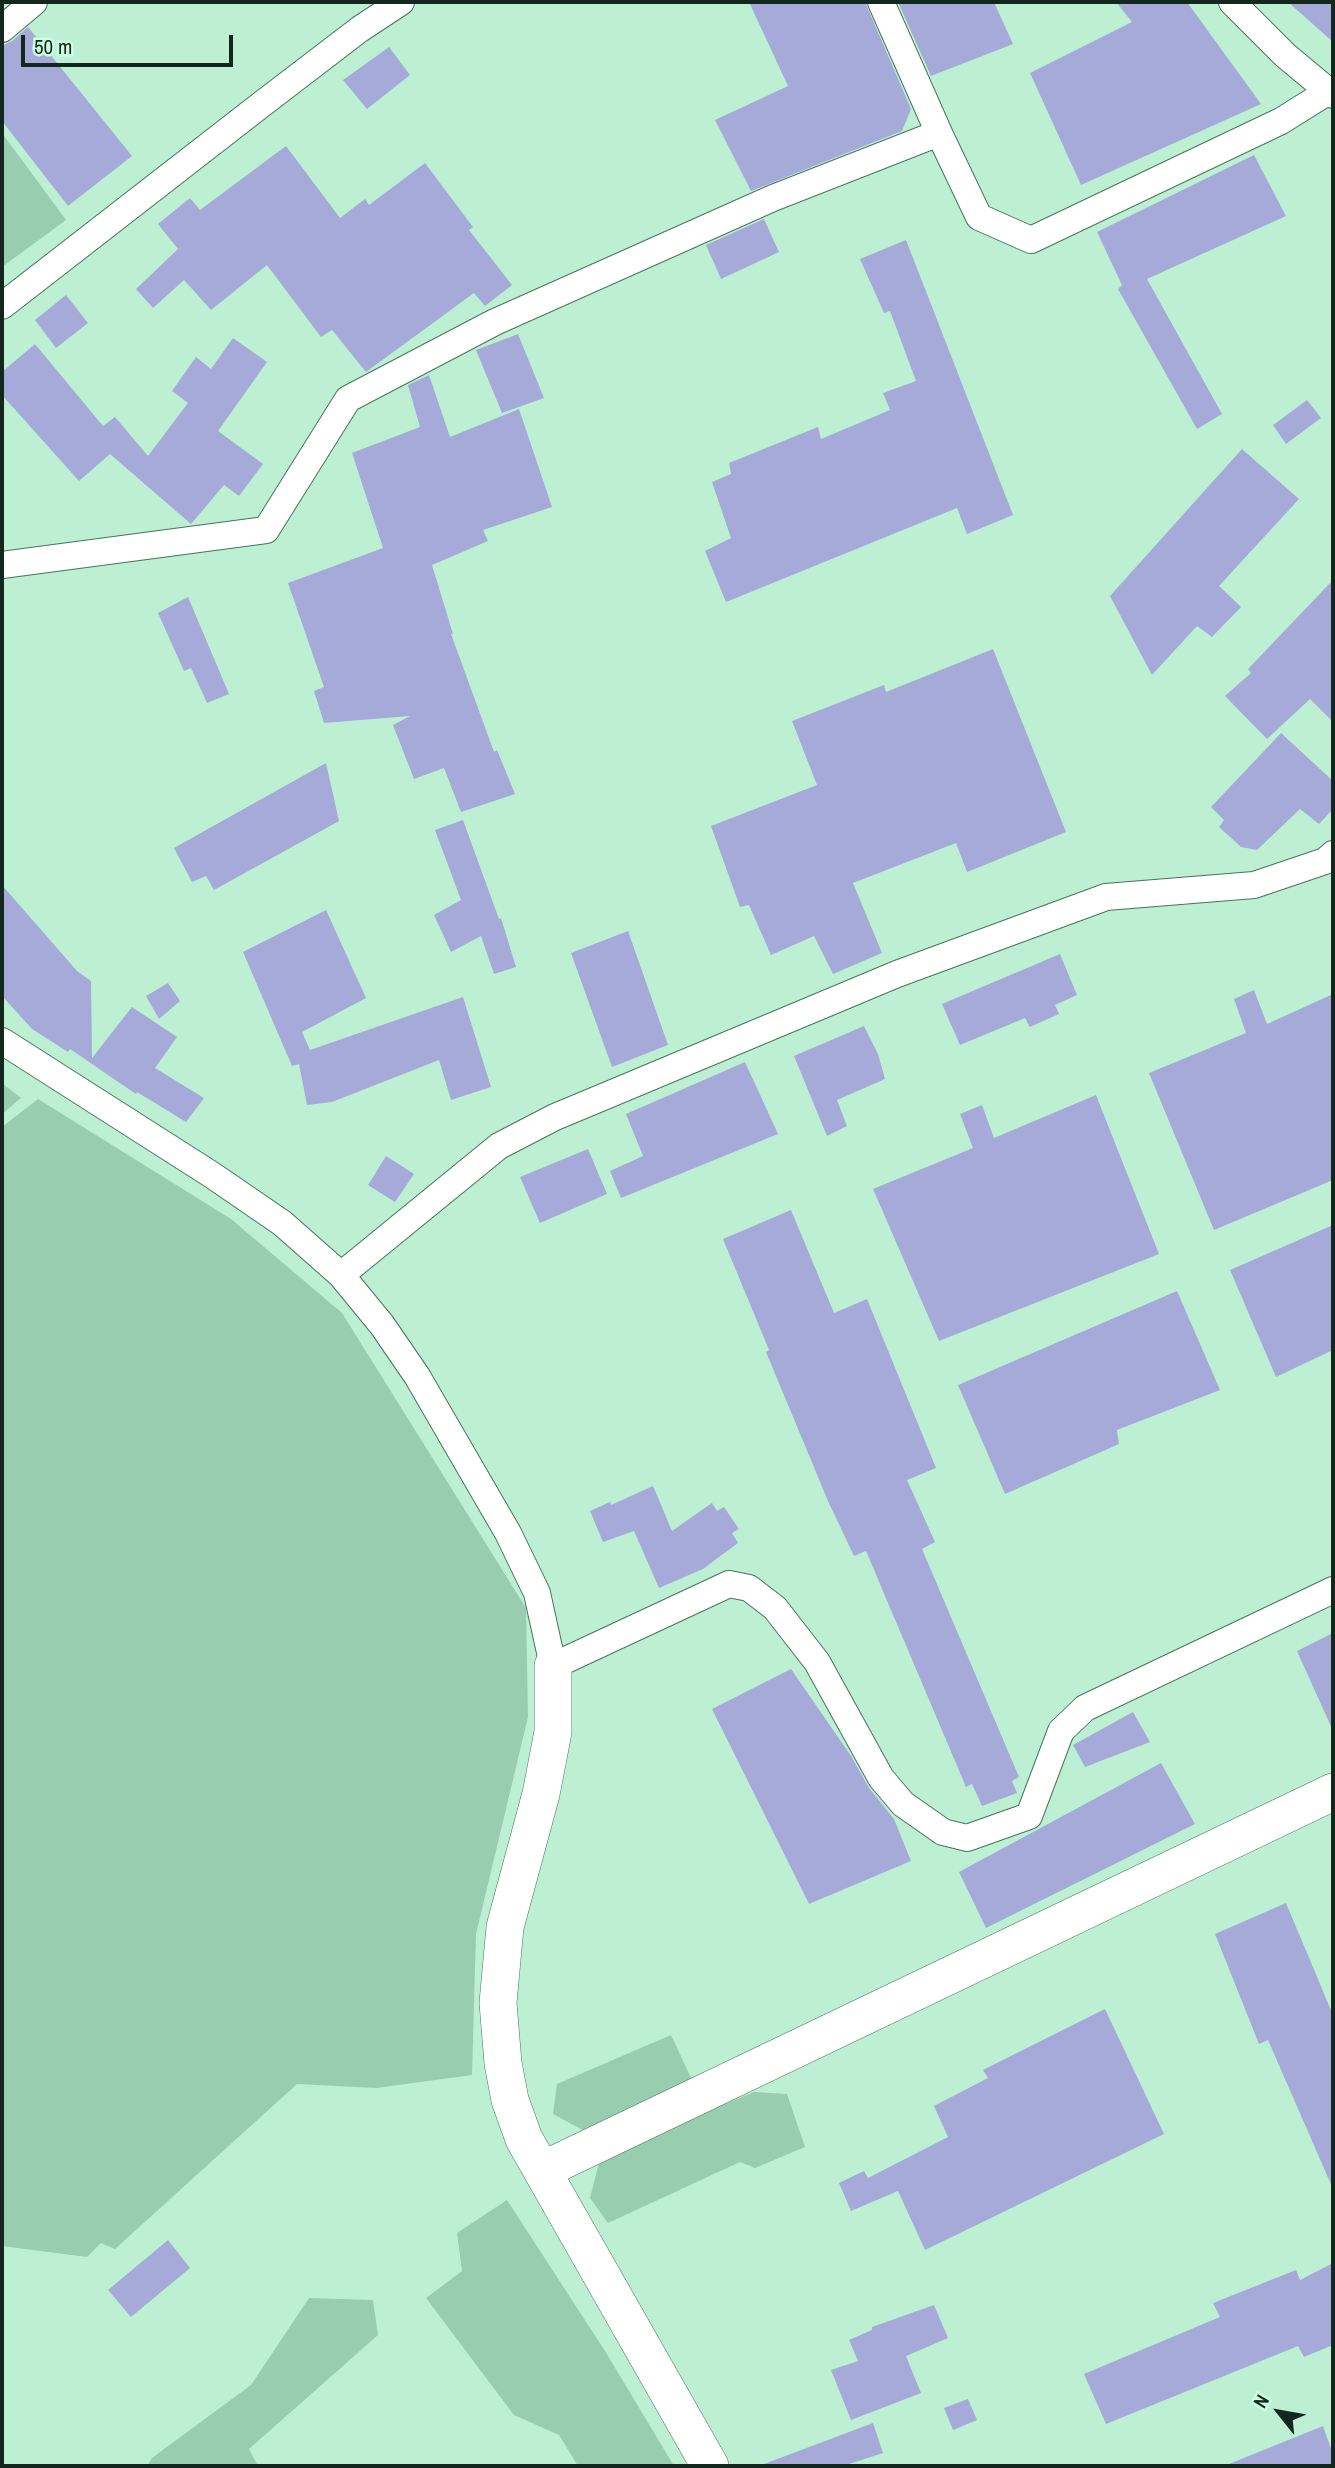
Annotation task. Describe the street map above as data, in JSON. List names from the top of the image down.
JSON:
{
  "scale_bar": "50 m",
  "north": "top left"
}
